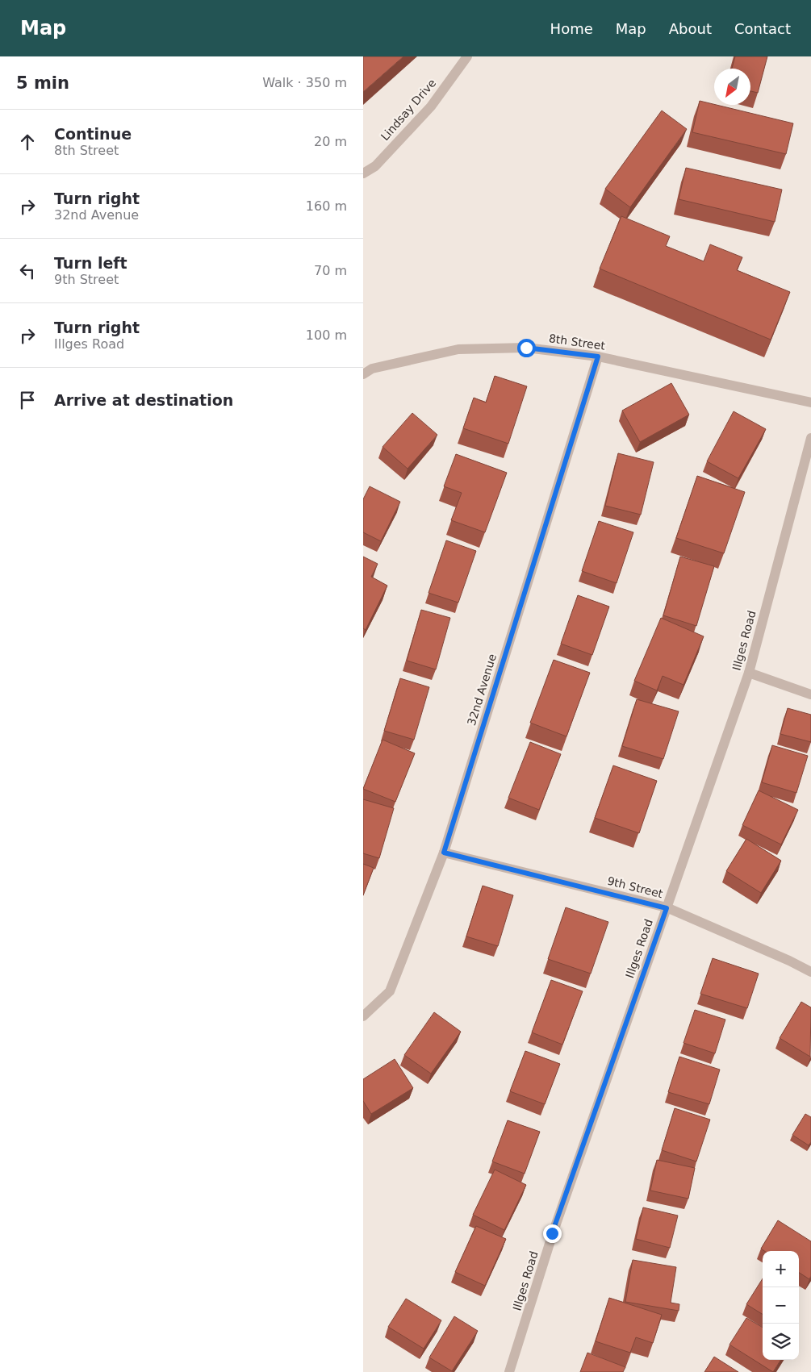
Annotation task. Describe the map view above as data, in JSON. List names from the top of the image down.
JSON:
{
  "streets": {
    "street": [
      "Lindsay Drive",
      "8th Street",
      "Illges Road",
      "32nd Avenue",
      "9th Street"
    ]
  },
  "crossings": [
    ["8th Street", "32nd Avenue"],
    ["Illges Road", "9th Street"],
    ["32nd Avenue", "9th Street"]
  ],
  "north": "bottom left",
  "page": {
    "header": "Map",
    "nav": [
      "Home",
      "Map",
      "About",
      "Contact"
    ],
    "heading": ["5 min", "Walk · 350 m"],
    "list": [
      ["Continue", "8th Street", "20 m"],
      ["Turn right", "32nd Avenue", "160 m"],
      ["Turn left", "9th Street", "70 m"],
      ["Turn right", "Illges Road", "100 m"],
      "Arrive at destination"
    ],
    "map_buttons": ["+", "−"]
  }
}
